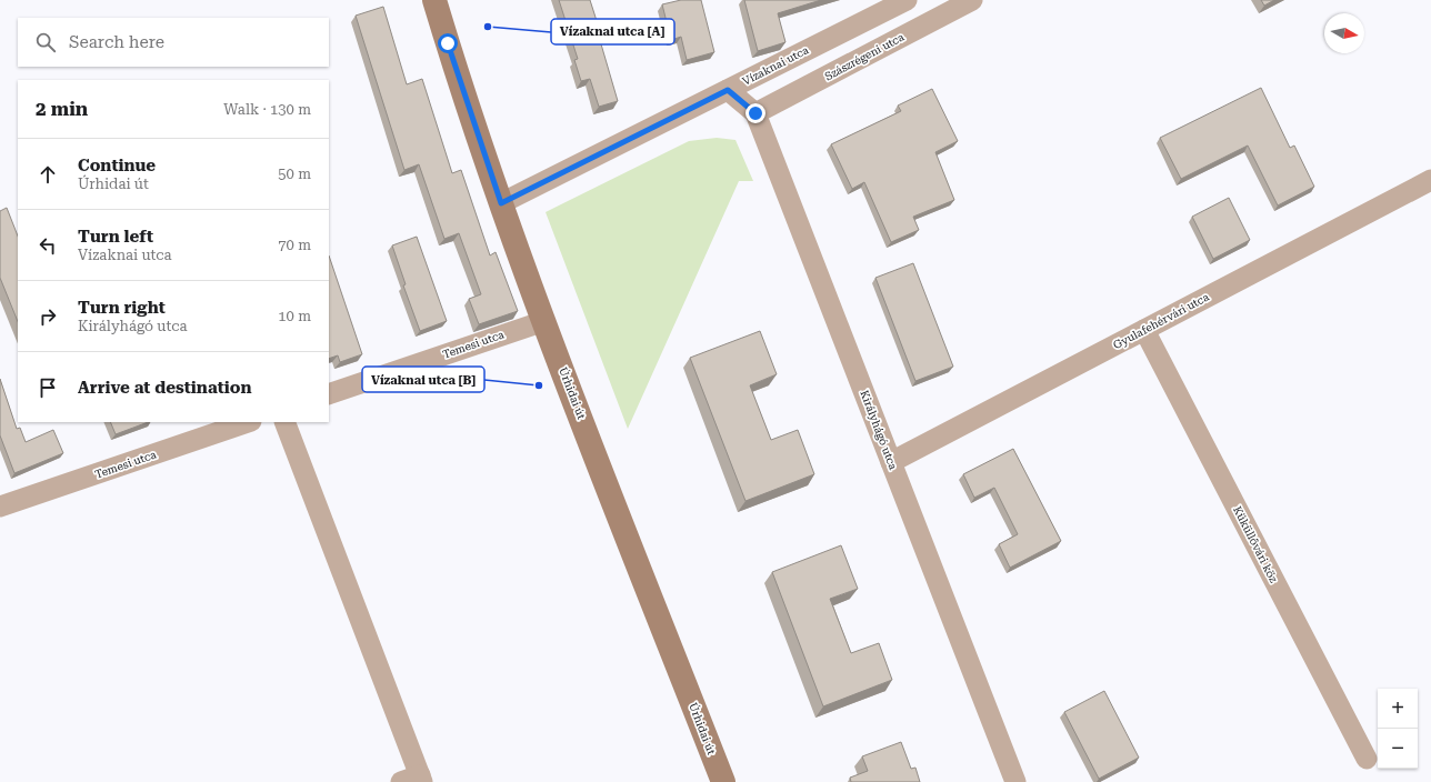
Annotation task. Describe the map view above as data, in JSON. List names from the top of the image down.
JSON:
{
  "streets": {
    "main road": ["Úrhidai út"],
    "street": [
      "Szászrégeni utca",
      "Vízaknai utca",
      "Gyulafehérvári utca",
      "Temesi utca",
      "Királyhágó utca",
      "Küküllővári köz"
    ]
  },
  "crossings": [
    ["Szászrégeni utca", "Királyhágó utca"],
    ["Vízaknai utca", "Úrhidai út"],
    ["Vízaknai utca", "Királyhágó utca"],
    ["Gyulafehérvári utca", "Királyhágó utca"],
    ["Gyulafehérvári utca", "Küküllővári köz"],
    ["Temesi utca", "Úrhidai út"]
  ],
  "places": ["Vízaknai utca [A]", "Vízaknai utca [B]"],
  "north": "right",
  "page": {
    "search": "Search here",
    "heading": ["2 min", "Walk · 130 m"],
    "list": [
      ["Continue", "Úrhidai út", "50 m"],
      ["Turn left", "Vízaknai utca", "70 m"],
      ["Turn right", "Királyhágó utca", "10 m"],
      "Arrive at destination"
    ],
    "map_buttons": ["+", "−"]
  }
}
